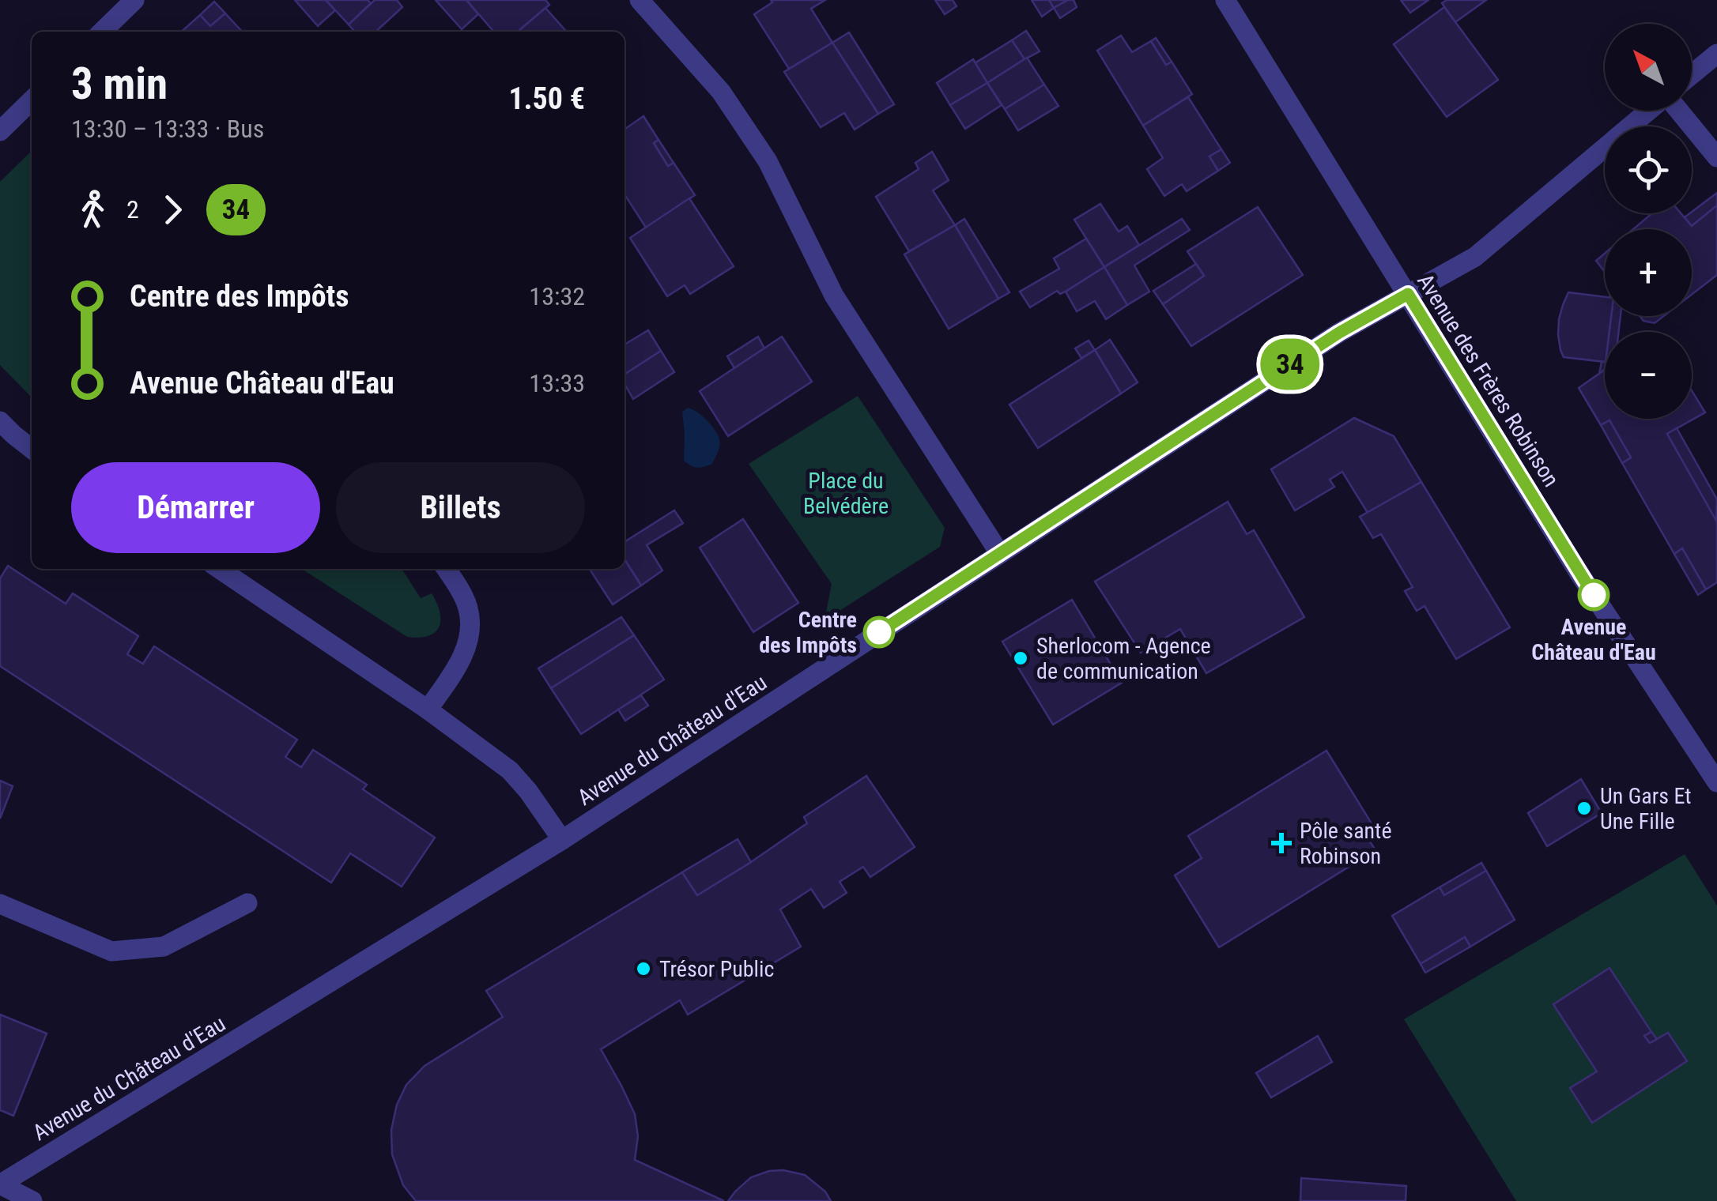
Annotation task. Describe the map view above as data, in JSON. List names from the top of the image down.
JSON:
{
  "streets": {
    "street": ["Avenue des Frères Robinson", "Avenue du Château d'Eau"]
  },
  "crossings": [
    ["Avenue des Frères Robinson", "Avenue du Château d'Eau"]
  ],
  "parks": ["Place du Belvédère"],
  "places": {
    "other": [
      "Avenue Château d'Eau",
      "Centre des Impôts",
      "Sherlocom - Agence de communication",
      "Un Gars Et Une Fille",
      "Trésor Public"
    ],
    "health": ["Pôle santé Robinson"]
  },
  "lines": ["bus line 34"],
  "north": "top left",
  "page": {
    "on_map": "34",
    "map_buttons": ["+", "−"],
    "heading": ["3 min", "13:30 – 13:33 · Bus", "1.50 €"],
    "legs": ["2", "34"],
    "list": [
      {
        "name": "Centre des Impôts",
        "value": "13:32"
      },
      {
        "name": "Avenue Château d'Eau",
        "value": "13:33"
      }
    ],
    "buttons": ["Démarrer", "Billets"]
  }
}
